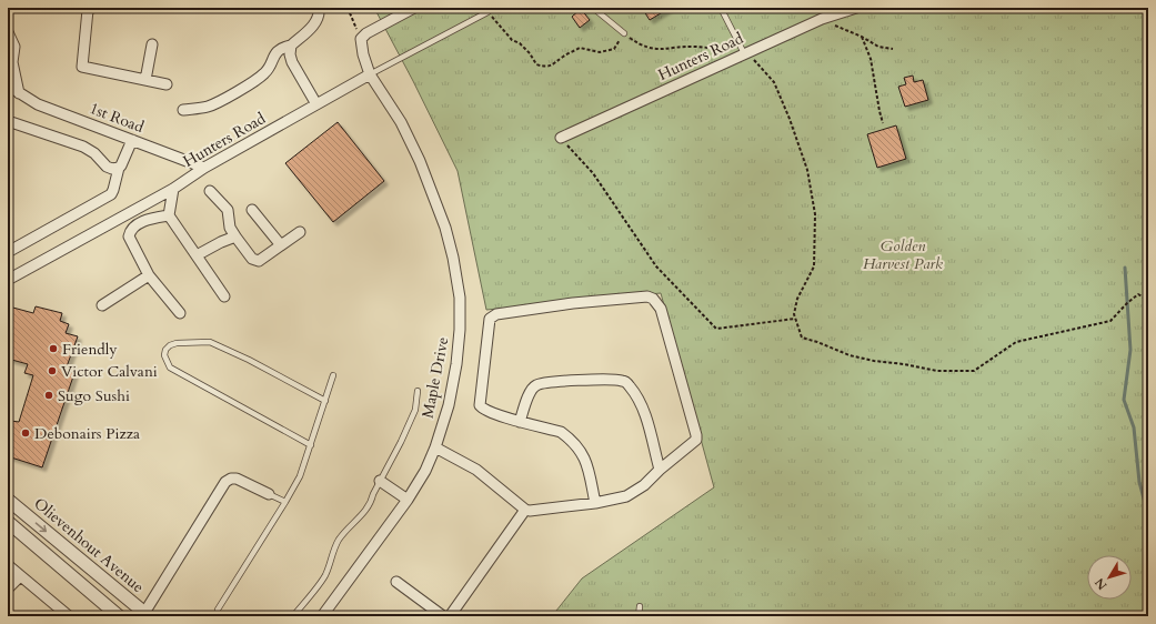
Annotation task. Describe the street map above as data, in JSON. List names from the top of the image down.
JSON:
{
  "streets": {
    "street": [
      "Hunters Road",
      "1st Road",
      "Maple Drive",
      "Olievenhout Avenue"
    ]
  },
  "crossings": [
    ["Hunters Road", "1st Road"],
    ["Hunters Road", "Maple Drive"]
  ],
  "parks": ["Golden Harvest Park"],
  "places": [
    "Friendly",
    "Victor Calvani",
    "Sugo Sushi",
    "Debonairs Pizza"
  ],
  "north": "bottom left"
}
